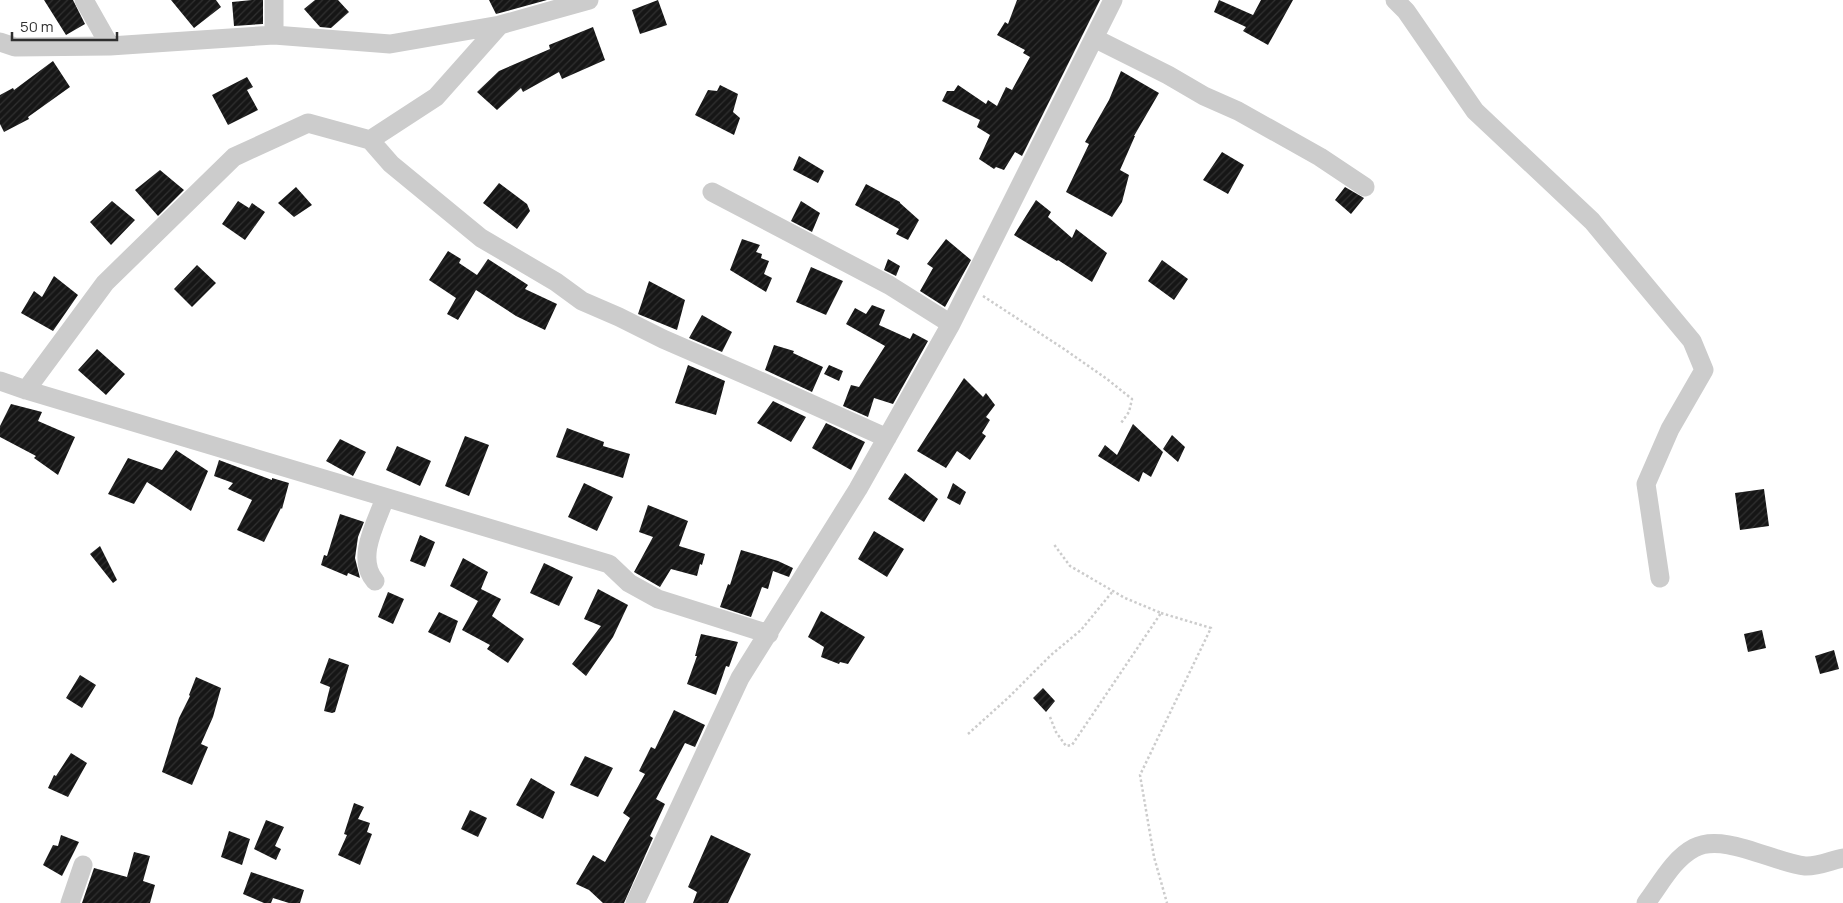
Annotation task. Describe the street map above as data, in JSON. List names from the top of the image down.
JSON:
{
  "scale_bar": "50 m"
}
